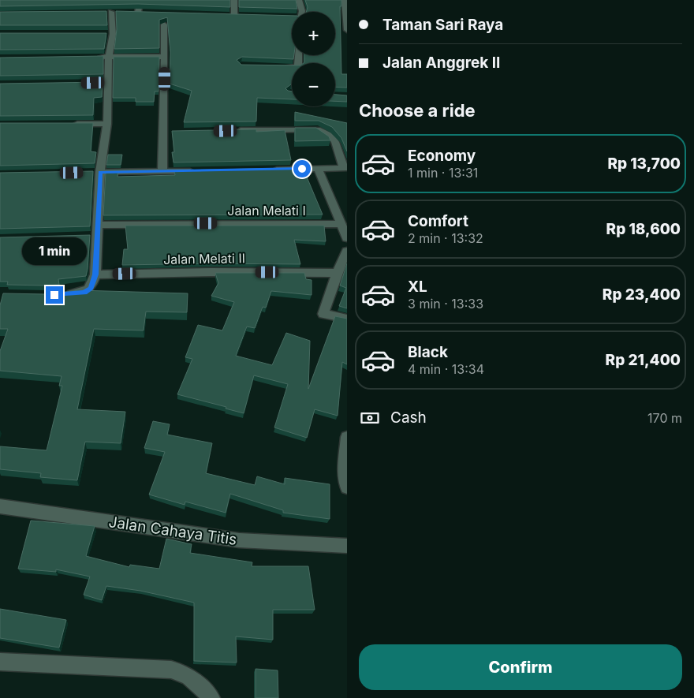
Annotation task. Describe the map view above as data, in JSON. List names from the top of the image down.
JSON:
{
  "streets": {
    "street": ["Jalan Melati I", "Jalan Melati II", "Jalan Cahaya Titis"]
  },
  "page": {
    "banner": ["Taman Sari Raya", "Jalan Anggrek II"],
    "map_buttons": ["+", "−"],
    "heading": "Choose a ride",
    "list": [
      {
        "name": "Economy",
        "note": "1 min · 13:31",
        "value": "Rp 13,700"
      },
      {
        "name": "Comfort",
        "note": "2 min · 13:32",
        "value": "Rp 18,600"
      },
      {
        "name": "XL",
        "note": "3 min · 13:33",
        "value": "Rp 23,400"
      },
      {
        "name": "Black",
        "note": "4 min · 13:34",
        "value": "Rp 21,400"
      }
    ],
    "bubble": "1 min",
    "pay": ["Cash", "170 m"],
    "buttons": "Confirm"
  }
}
